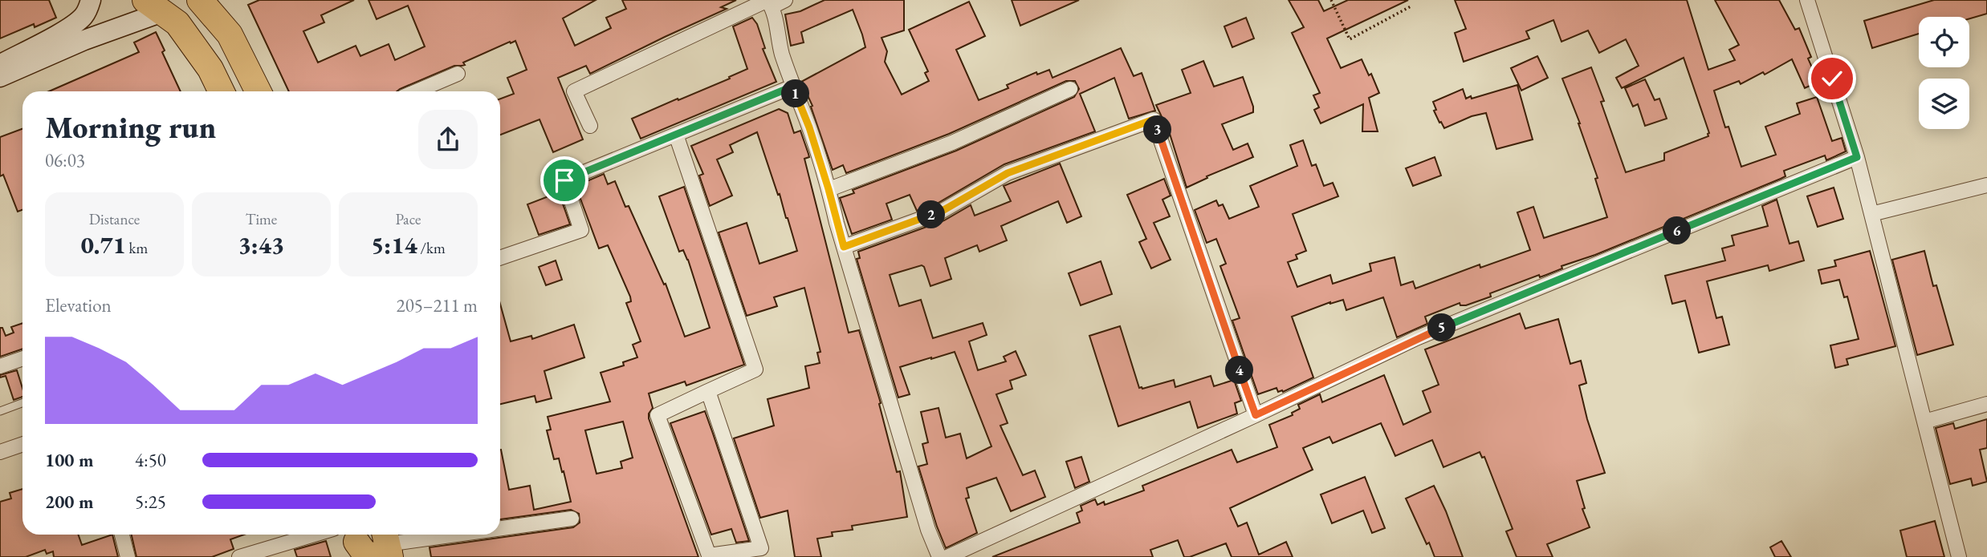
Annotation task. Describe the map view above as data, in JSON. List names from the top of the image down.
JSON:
{
  "page": {
    "pins": [
      "1",
      "3",
      "2",
      "6",
      "5",
      "4"
    ],
    "heading": ["Morning run", "06:03"],
    "stats": [
      ["Distance", "0.71 km"],
      ["Time", "3:43"],
      ["Pace", "5:14 /km"]
    ],
    "chart": ["Elevation", "205–211 m"],
    "list": [
      {
        "name": "100 m",
        "note": "4:50"
      },
      {
        "name": "200 m",
        "note": "5:25"
      }
    ]
  }
}
